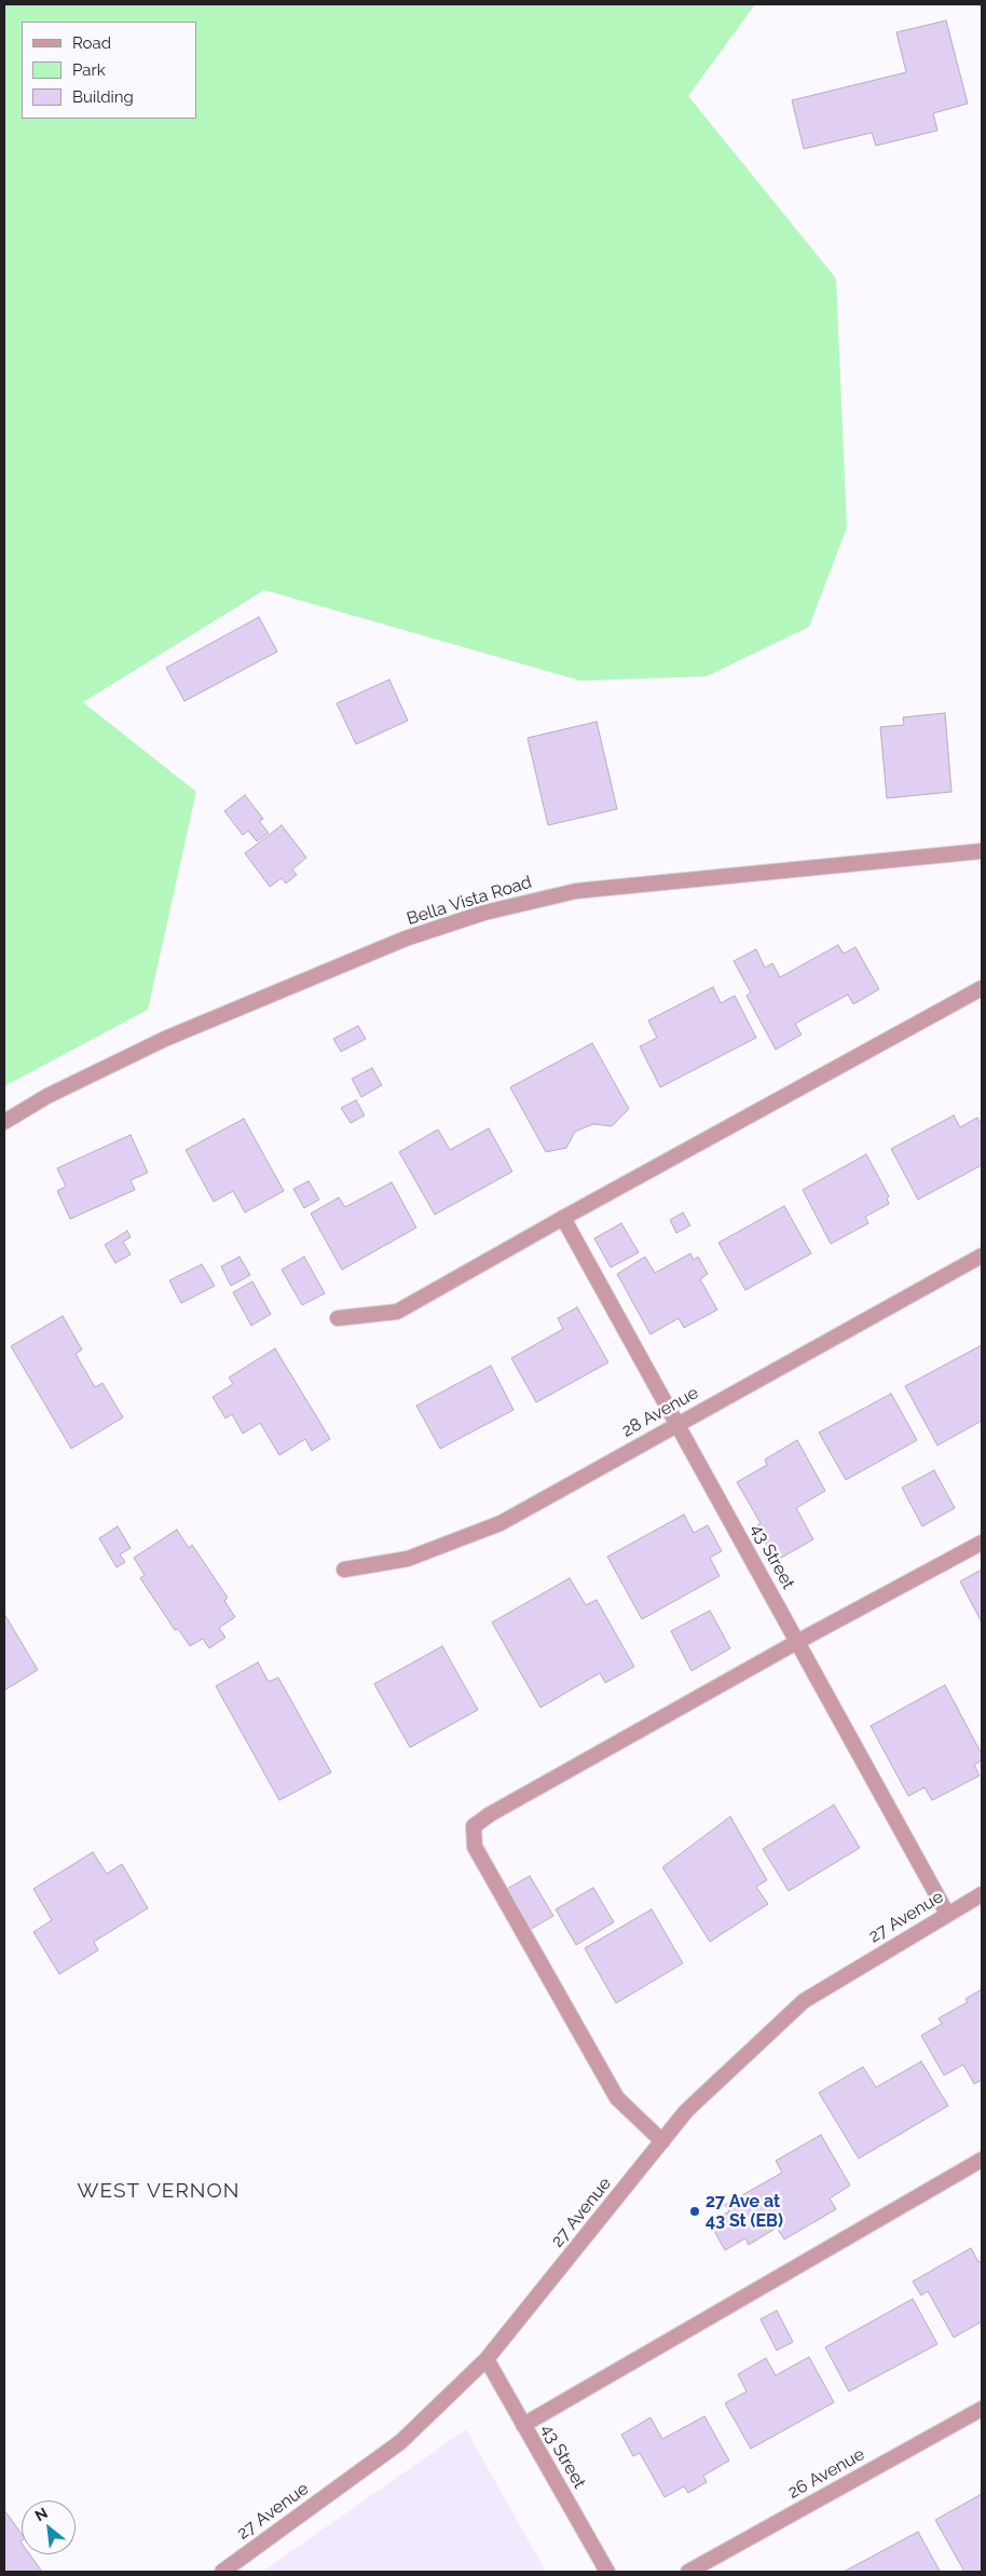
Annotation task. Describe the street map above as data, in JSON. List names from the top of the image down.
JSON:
{
  "streets": {
    "street": [
      "Bella Vista Road",
      "28 Avenue",
      "43 Street",
      "27 Avenue",
      "26 Avenue"
    ]
  },
  "crossings": [
    ["28 Avenue", "43 Street"],
    ["43 Street", "27 Avenue"]
  ],
  "districts": ["WEST VERNON"],
  "places": ["27 Ave at 43 St (EB)"],
  "legend": ["Road", "Park", "Building"],
  "north": "top left"
}
